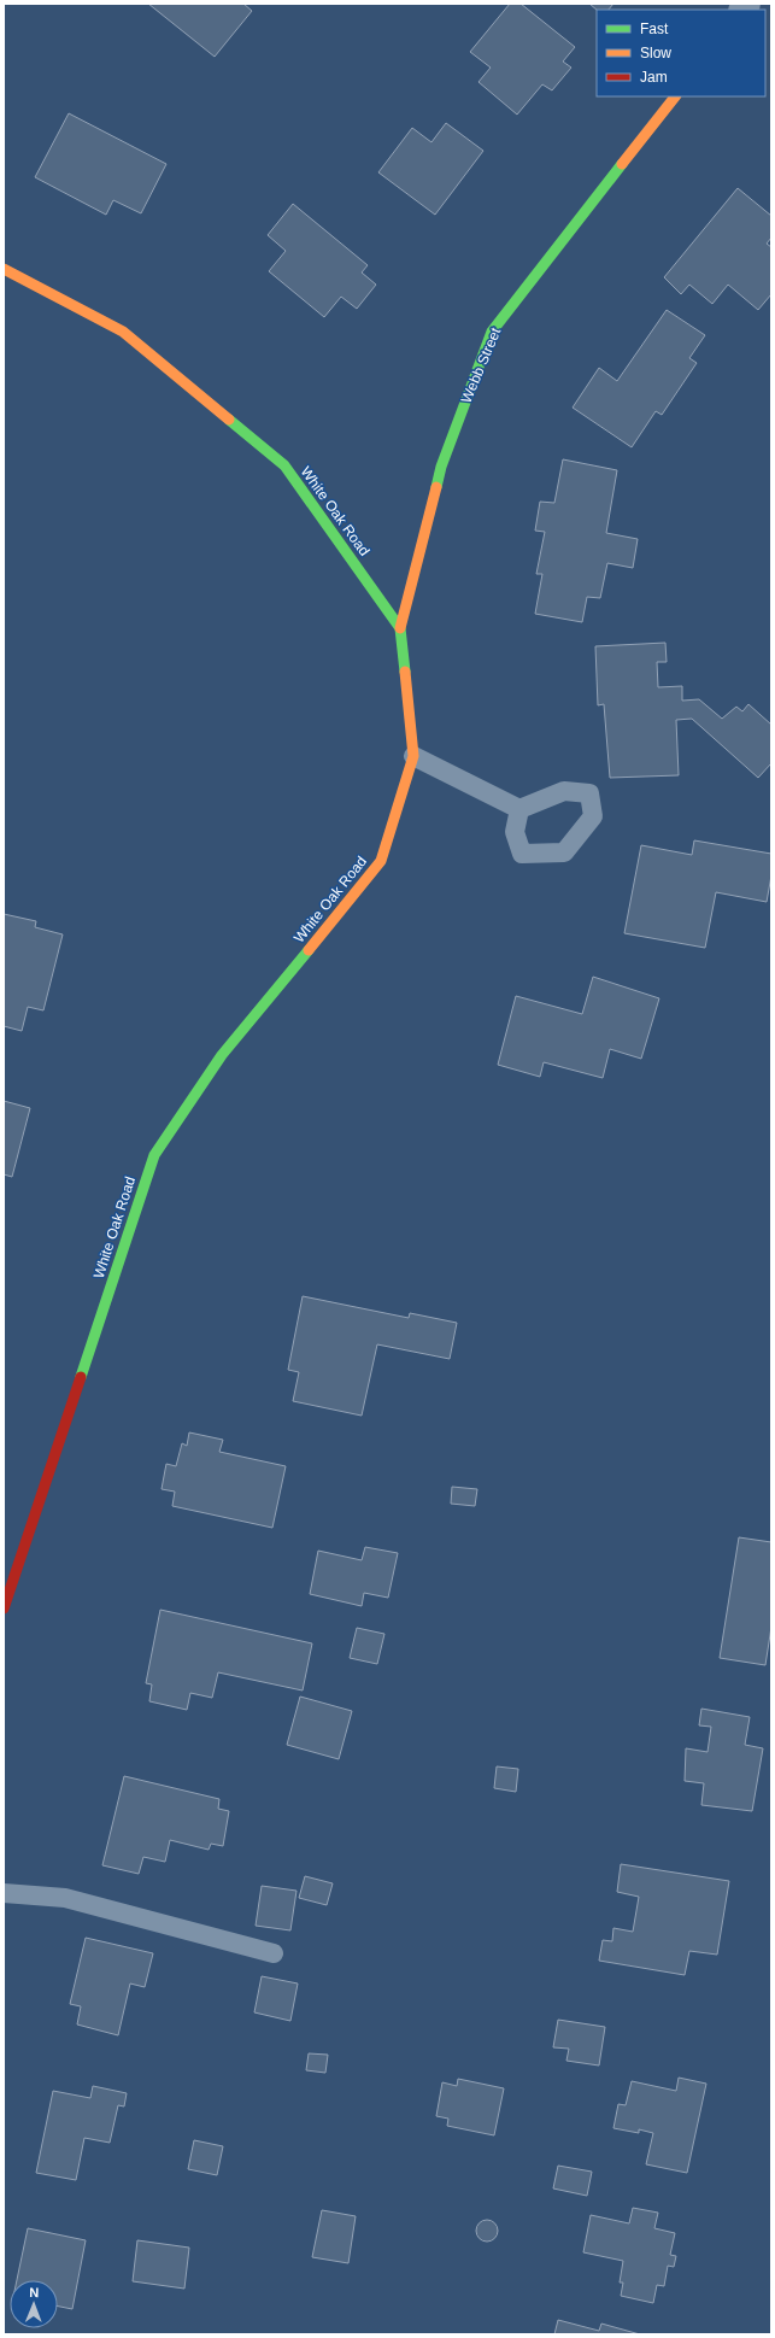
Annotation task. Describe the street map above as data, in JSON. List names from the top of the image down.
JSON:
{
  "streets": {
    "street": ["Webb Street", "White Oak Road"]
  },
  "crossings": [
    ["Webb Street", "White Oak Road"]
  ],
  "legend": ["Fast", "Slow", "Jam"],
  "north": "top"
}
